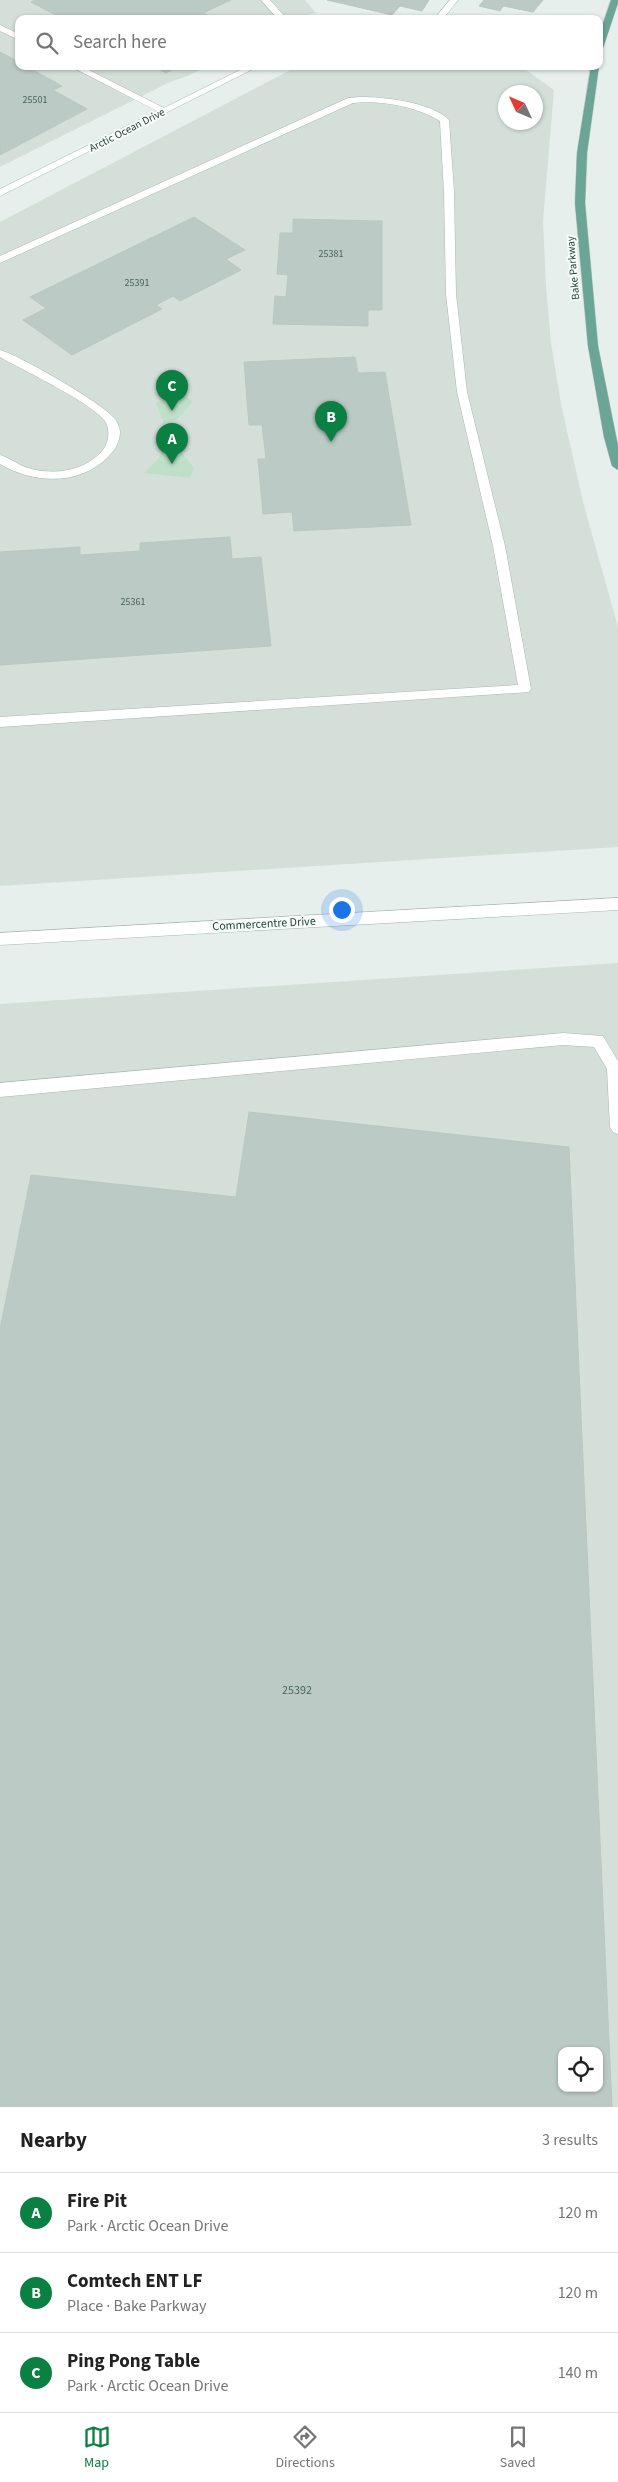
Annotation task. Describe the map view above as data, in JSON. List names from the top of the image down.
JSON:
{
  "streets": {
    "main road": ["Bake Parkway"],
    "street": ["Arctic Ocean Drive", "Commercentre Drive"]
  },
  "house_numbers": [
    "25501",
    "25381",
    "25391",
    "25361",
    "25392"
  ],
  "north": "top left",
  "page": {
    "search": "Search here",
    "pins": ["C", "B", "A"],
    "heading": ["Nearby", "3 results"],
    "list": [
      {
        "mark": "A",
        "name": "Fire Pit",
        "note": "Park · Arctic Ocean Drive",
        "value": "120 m"
      },
      {
        "mark": "B",
        "name": "Comtech ENT LF",
        "note": "Place · Bake Parkway",
        "value": "120 m"
      },
      {
        "mark": "C",
        "name": "Ping Pong Table",
        "note": "Park · Arctic Ocean Drive",
        "value": "140 m"
      }
    ],
    "nav": ["Map", "Directions", "Saved"]
  }
}
